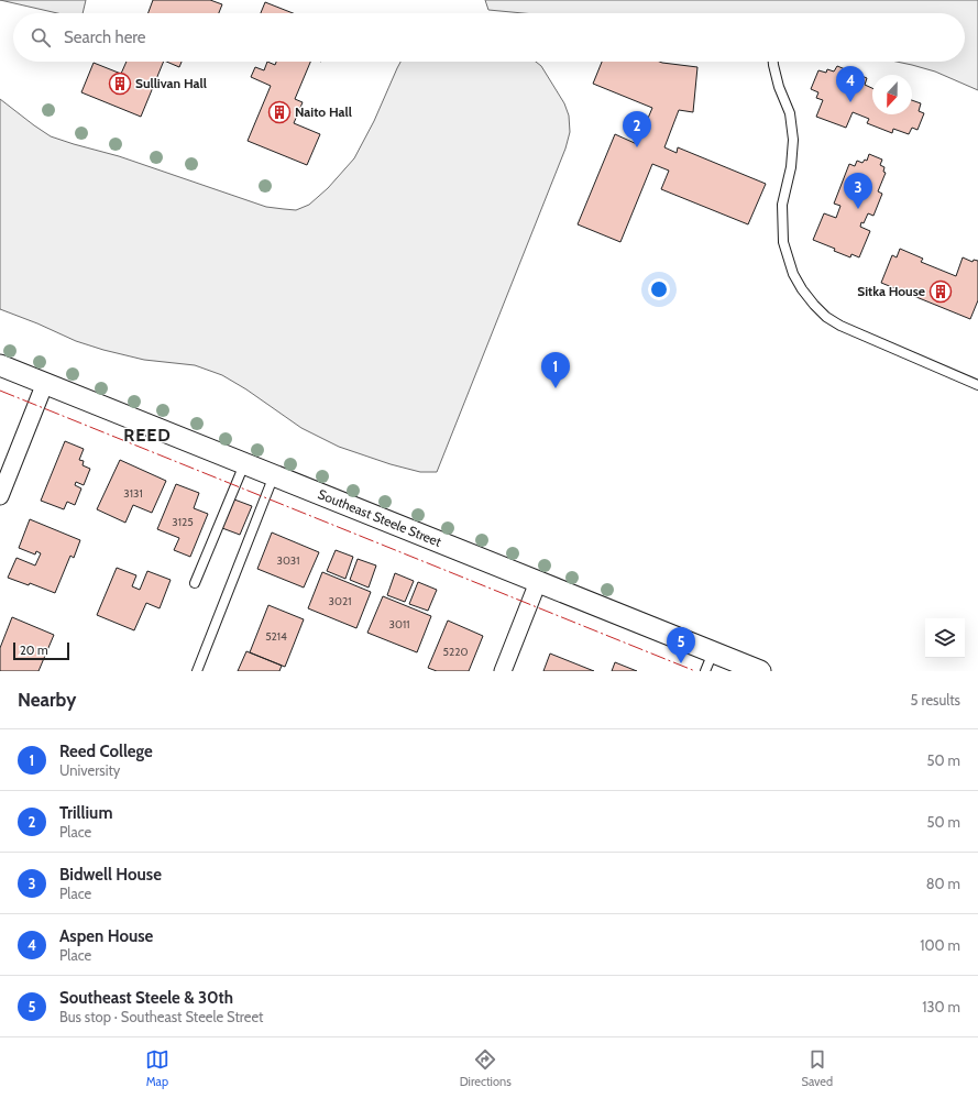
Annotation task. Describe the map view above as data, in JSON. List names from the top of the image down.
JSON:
{
  "streets": {
    "street": ["Southeast Steele Street"]
  },
  "districts": ["REED"],
  "places": {
    "building": ["Sullivan Hall", "Naito Hall", "Sitka House"]
  },
  "house_numbers": [
    "3131",
    "3125",
    "3031",
    "3021",
    "3011",
    "5214",
    "5220"
  ],
  "scale_bar": "20 m",
  "north": "bottom",
  "page": {
    "search": "Search here",
    "pins": [
      "4",
      "2",
      "3",
      "1",
      "5"
    ],
    "scale": "20 m",
    "heading": ["Nearby", "5 results"],
    "list": [
      {
        "mark": "1",
        "name": "Reed College",
        "note": "University",
        "value": "50 m"
      },
      {
        "mark": "2",
        "name": "Trillium",
        "note": "Place",
        "value": "50 m"
      },
      {
        "mark": "3",
        "name": "Bidwell House",
        "note": "Place",
        "value": "80 m"
      },
      {
        "mark": "4",
        "name": "Aspen House",
        "note": "Place",
        "value": "100 m"
      },
      {
        "mark": "5",
        "name": "Southeast Steele & 30th",
        "note": "Bus stop · Southeast Steele Street",
        "value": "130 m"
      }
    ],
    "nav": ["Map", "Directions", "Saved"]
  }
}
